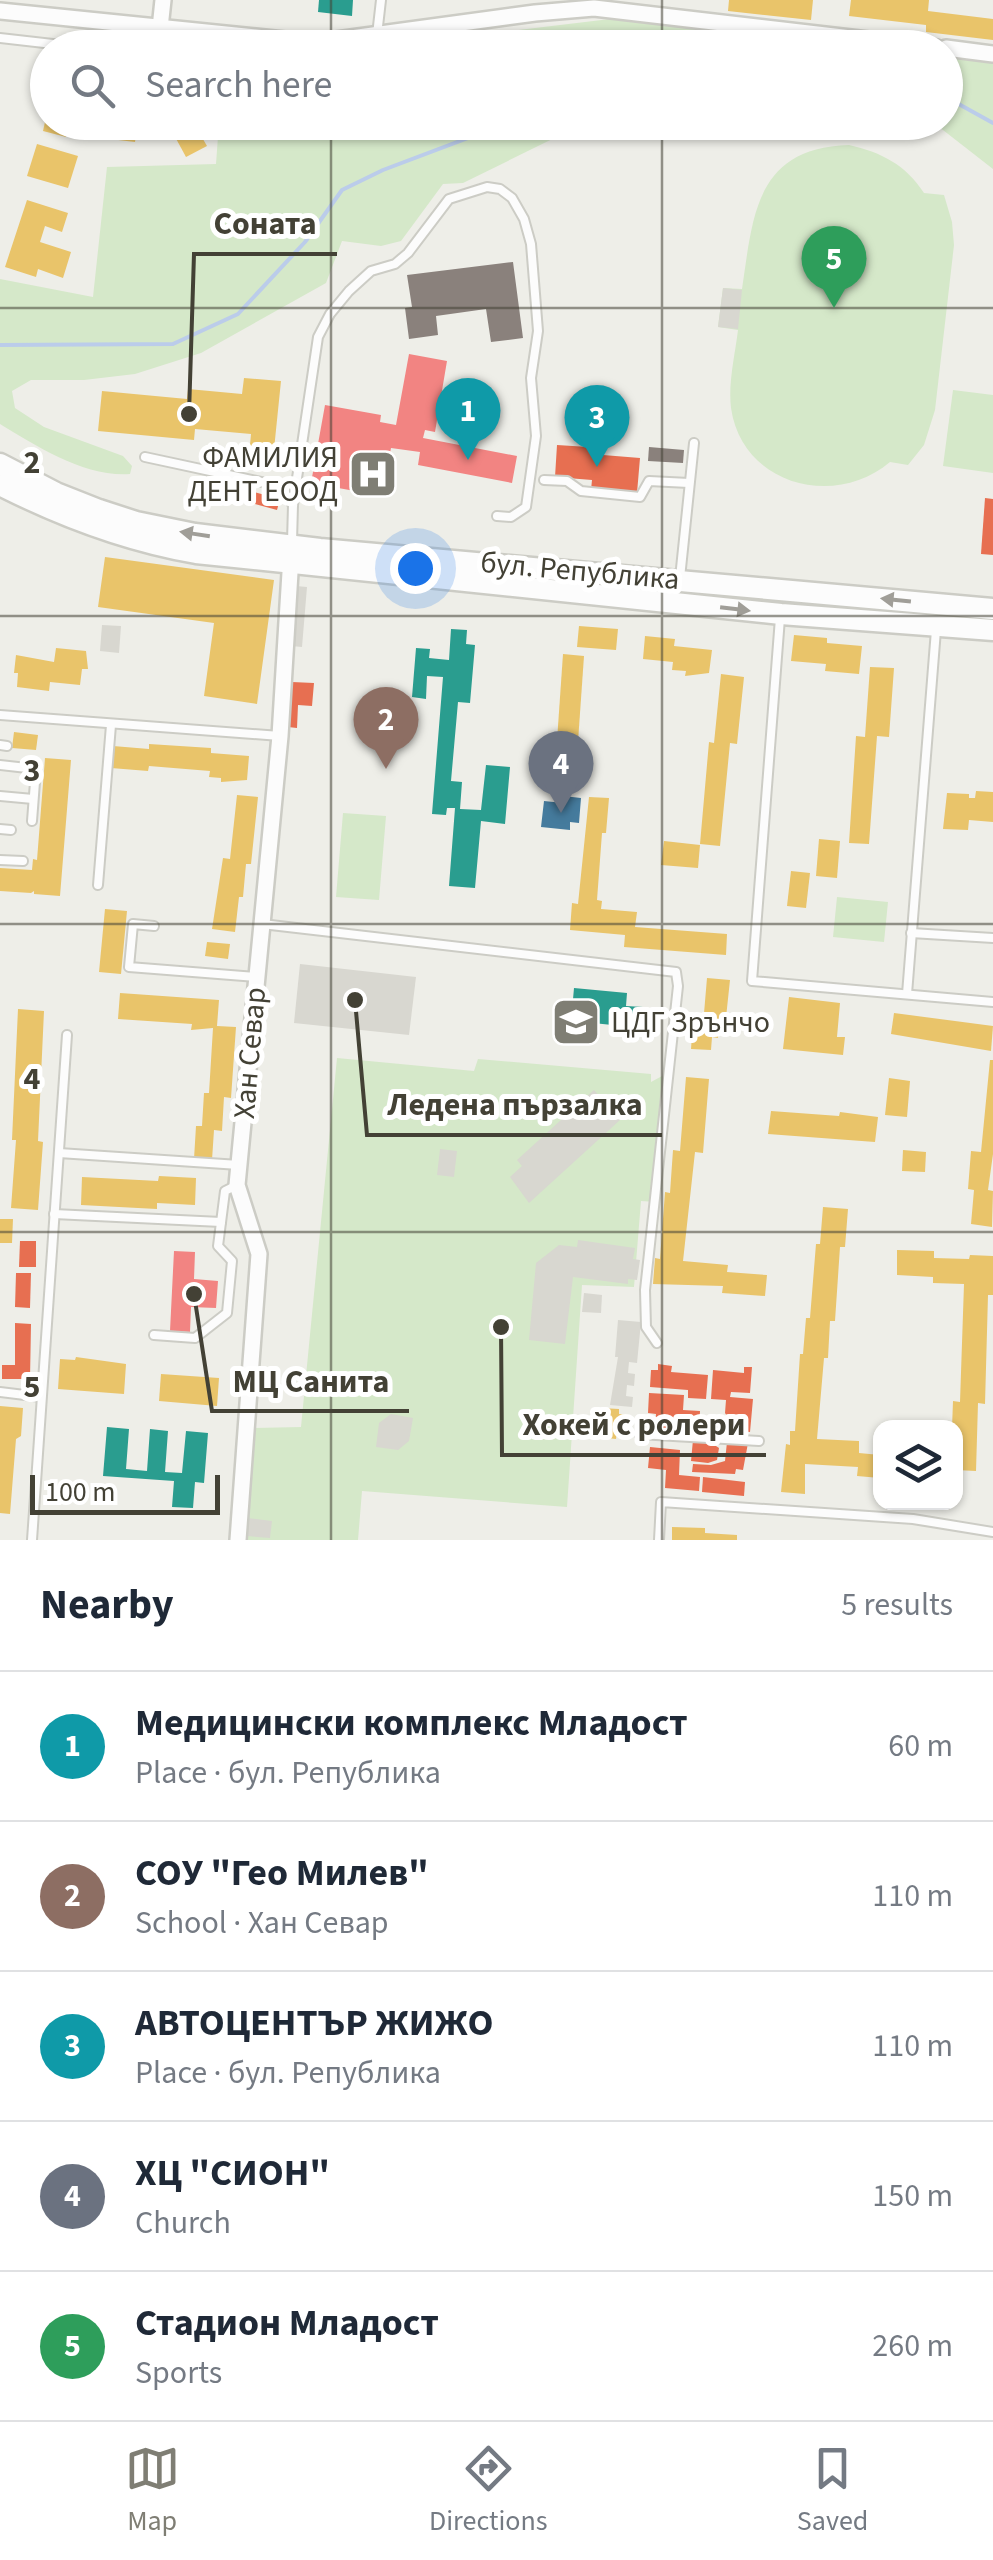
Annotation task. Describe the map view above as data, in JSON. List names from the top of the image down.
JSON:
{
  "streets": {
    "street": ["бул. Република", "Хан Севар"]
  },
  "crossings": [
    ["бул. Република", "Хан Севар"]
  ],
  "places": {
    "other": [
      "Соната",
      "Ледена пързалка",
      "МЦ Санита",
      "Хокей с ролери"
    ],
    "hospital": ["ФАМИЛИЯ ДЕНТ ЕООД"],
    "school or university": ["ЦДГ Зрънчо"]
  },
  "scale_bar": "100 m",
  "page": {
    "search": "Search here",
    "pins": [
      "5",
      "1",
      "3",
      "2",
      "4"
    ],
    "scale": "100 m",
    "heading": ["Nearby", "5 results"],
    "list": [
      {
        "mark": "1",
        "name": "Медицински комплекс Младост",
        "note": "Place · бул. Република",
        "value": "60 m"
      },
      {
        "mark": "2",
        "name": "СОУ \"Гео Милев\"",
        "note": "School · Хан Севар",
        "value": "110 m"
      },
      {
        "mark": "3",
        "name": "АВТОЦЕНТЪР ЖИЖО",
        "note": "Place · бул. Република",
        "value": "110 m"
      },
      {
        "mark": "4",
        "name": "ХЦ \"СИОН\"",
        "note": "Church",
        "value": "150 m"
      },
      {
        "mark": "5",
        "name": "Стадион Младост",
        "note": "Sports",
        "value": "260 m"
      }
    ],
    "nav": ["Map", "Directions", "Saved"]
  },
  "grid": {
    "rows": [
      "2",
      "3",
      "4",
      "5"
    ]
  }
}
